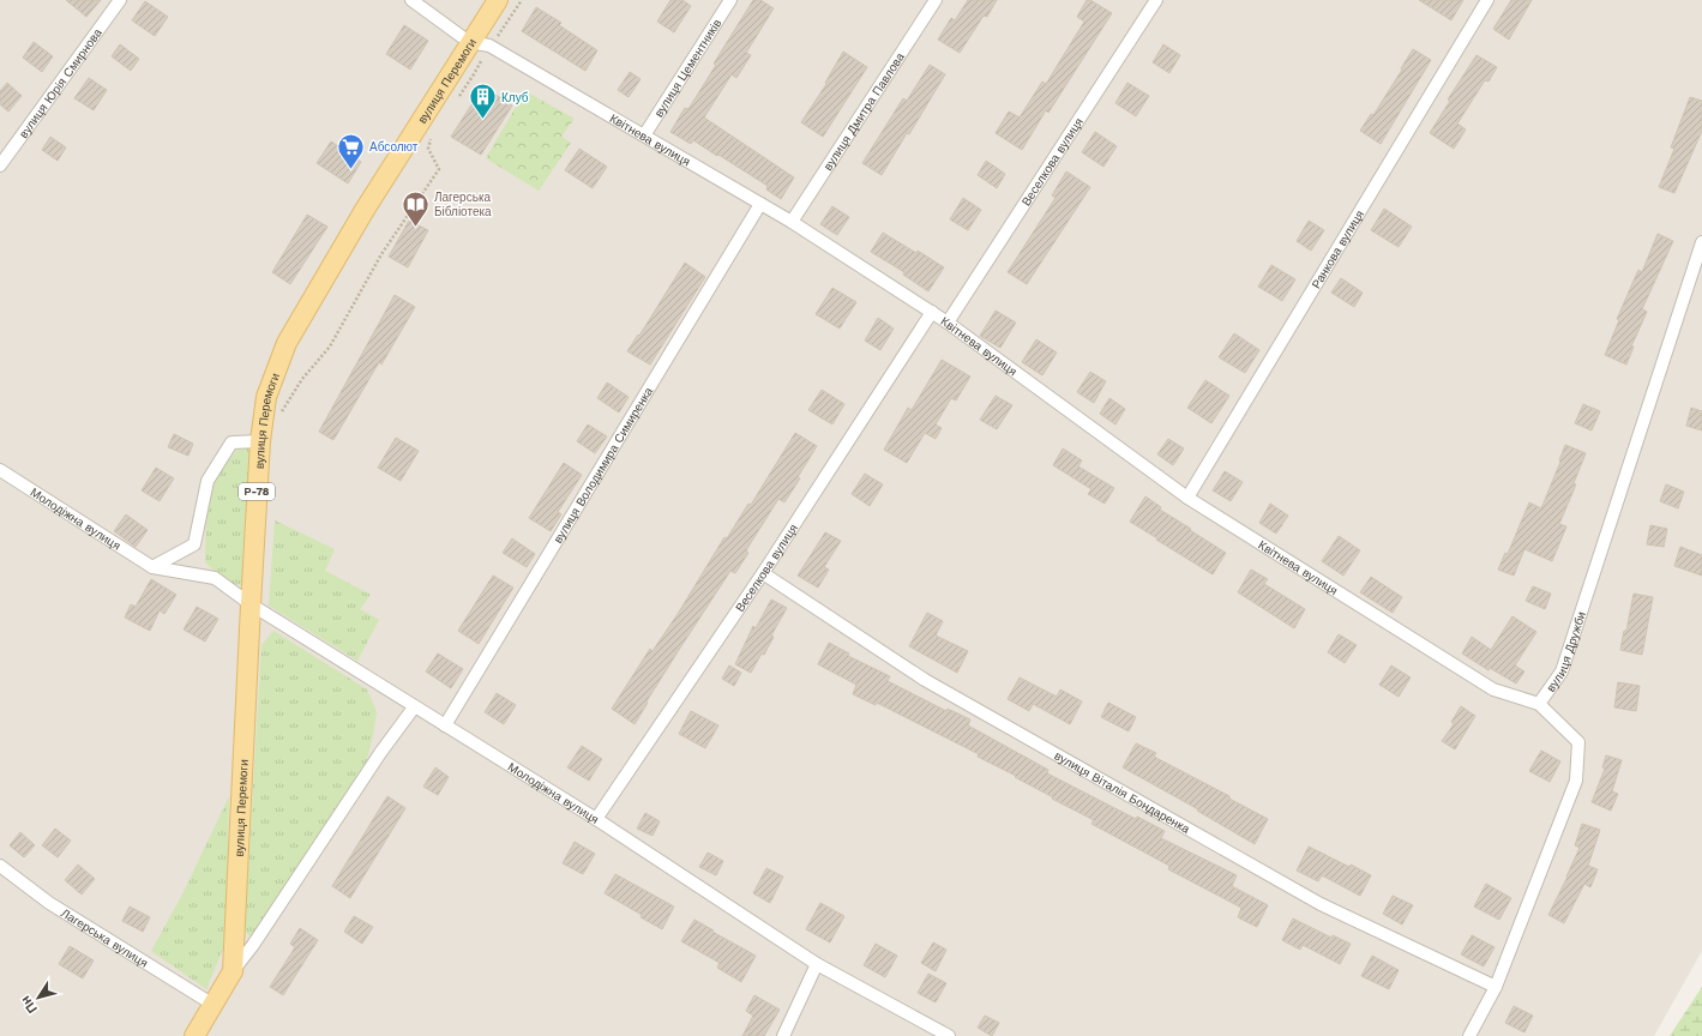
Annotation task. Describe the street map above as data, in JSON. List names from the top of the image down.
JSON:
{
  "streets": {
    "main road": ["вулиця Перемоги", "Р-78"],
    "street": [
      "вулиця Цементників",
      "вулиця Юрія Смирнова",
      "вулиця Дмитра Павлова",
      "Квітнева вулиця",
      "Веселкова вулиця",
      "Ранкова вулиця",
      "вулиця Володимира Симиренка",
      "Молодіжна вулиця",
      "вулиця Дружби",
      "вулиця Віталія Бондаренка",
      "Лагерська вулиця"
    ]
  },
  "crossings": [
    ["вулиця Цементників", "Квітнева вулиця"],
    ["вулиця Перемоги", "Квітнева вулиця"],
    ["вулиця Перемоги", "Молодіжна вулиця"],
    ["вулиця Перемоги", "Лагерська вулиця"],
    ["вулиця Дмитра Павлова", "Квітнева вулиця"],
    ["Квітнева вулиця", "Веселкова вулиця"],
    ["Квітнева вулиця", "Ранкова вулиця"],
    ["Квітнева вулиця", "вулиця Володимира Симиренка"],
    ["Квітнева вулиця", "вулиця Дружби"],
    ["Веселкова вулиця", "Молодіжна вулиця"],
    ["Веселкова вулиця", "вулиця Віталія Бондаренка"],
    ["вулиця Володимира Симиренка", "Молодіжна вулиця"],
    ["вулиця Дружби", "вулиця Віталія Бондаренка"]
  ],
  "places": {
    "building": ["Клуб"],
    "supermarket": ["Абсолют"],
    "library": ["Лагерська Бібліотека"]
  },
  "north": "bottom left"
}
